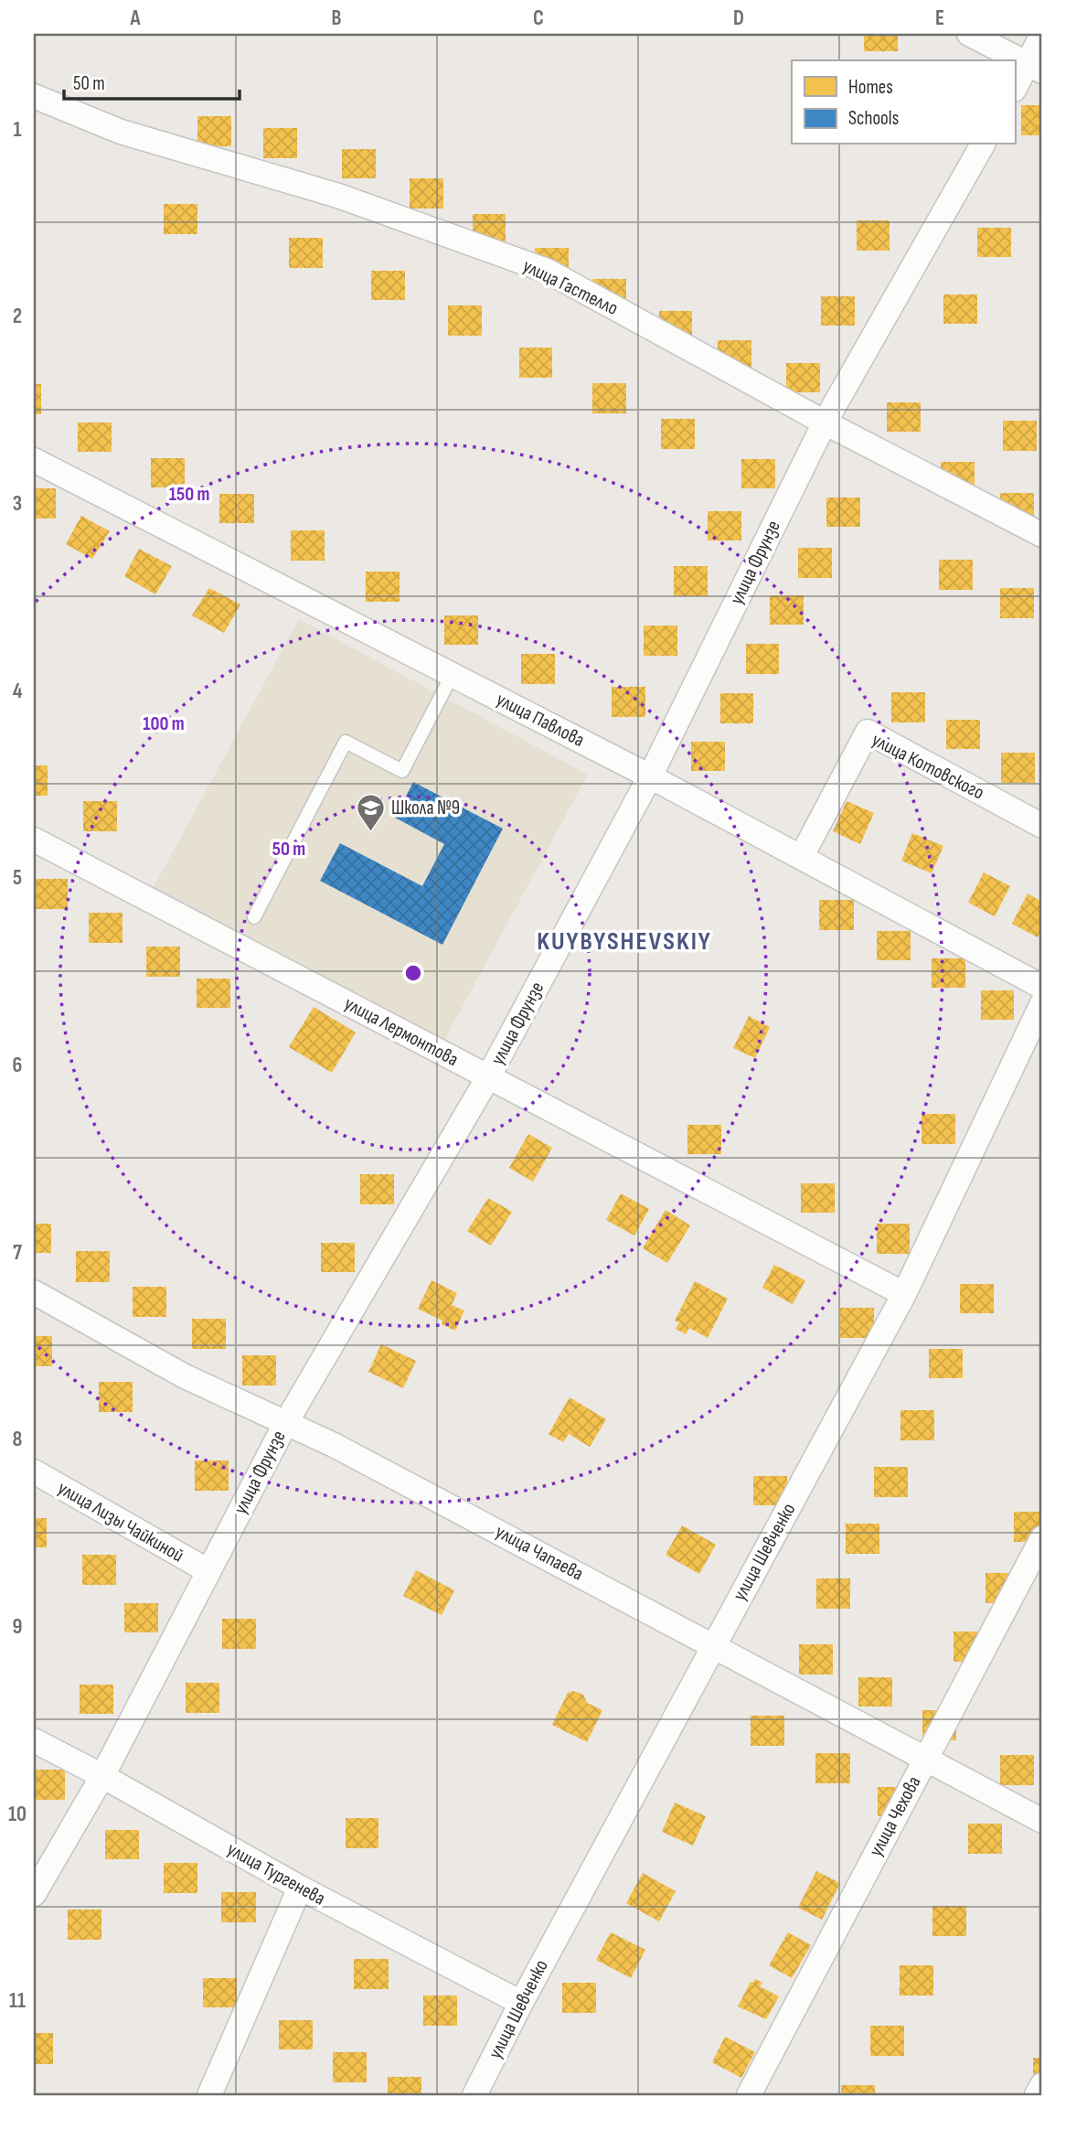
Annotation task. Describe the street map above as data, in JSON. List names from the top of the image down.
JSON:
{
  "streets": {
    "street": [
      "улица Гастелло",
      "улица Фрунзе",
      "улица Павлова",
      "улица Котовского",
      "улица Лермонтова",
      "улица Лизы Чайкиной",
      "улица Шевченко",
      "улица Чапаева",
      "улица Чехова",
      "улица Тургенева"
    ]
  },
  "crossings": [
    ["улица Гастелло", "улица Фрунзе"],
    ["улица Фрунзе", "улица Павлова"],
    ["улица Фрунзе", "улица Лермонтова"],
    ["улица Фрунзе", "улица Лизы Чайкиной"],
    ["улица Фрунзе", "улица Чапаева"],
    ["улица Фрунзе", "улица Тургенева"],
    ["улица Павлова", "улица Котовского"],
    ["улица Лермонтова", "улица Шевченко"],
    ["улица Шевченко", "улица Чапаева"],
    ["улица Шевченко", "улица Тургенева"],
    ["улица Чапаева", "улица Чехова"]
  ],
  "districts": ["KUYBYSHEVSKIY"],
  "places": {
    "school or university": ["Школа №9"]
  },
  "legend": ["Homes", "Schools"],
  "scale_bar": "50 m",
  "grid": {
    "columns": [
      "A",
      "B",
      "C",
      "D",
      "E"
    ],
    "rows": [
      "1",
      "2",
      "3",
      "4",
      "5",
      "6",
      "7",
      "8",
      "9",
      "10",
      "11"
    ]
  },
  "rings": ["150 m", "100 m", "50 m"]
}
